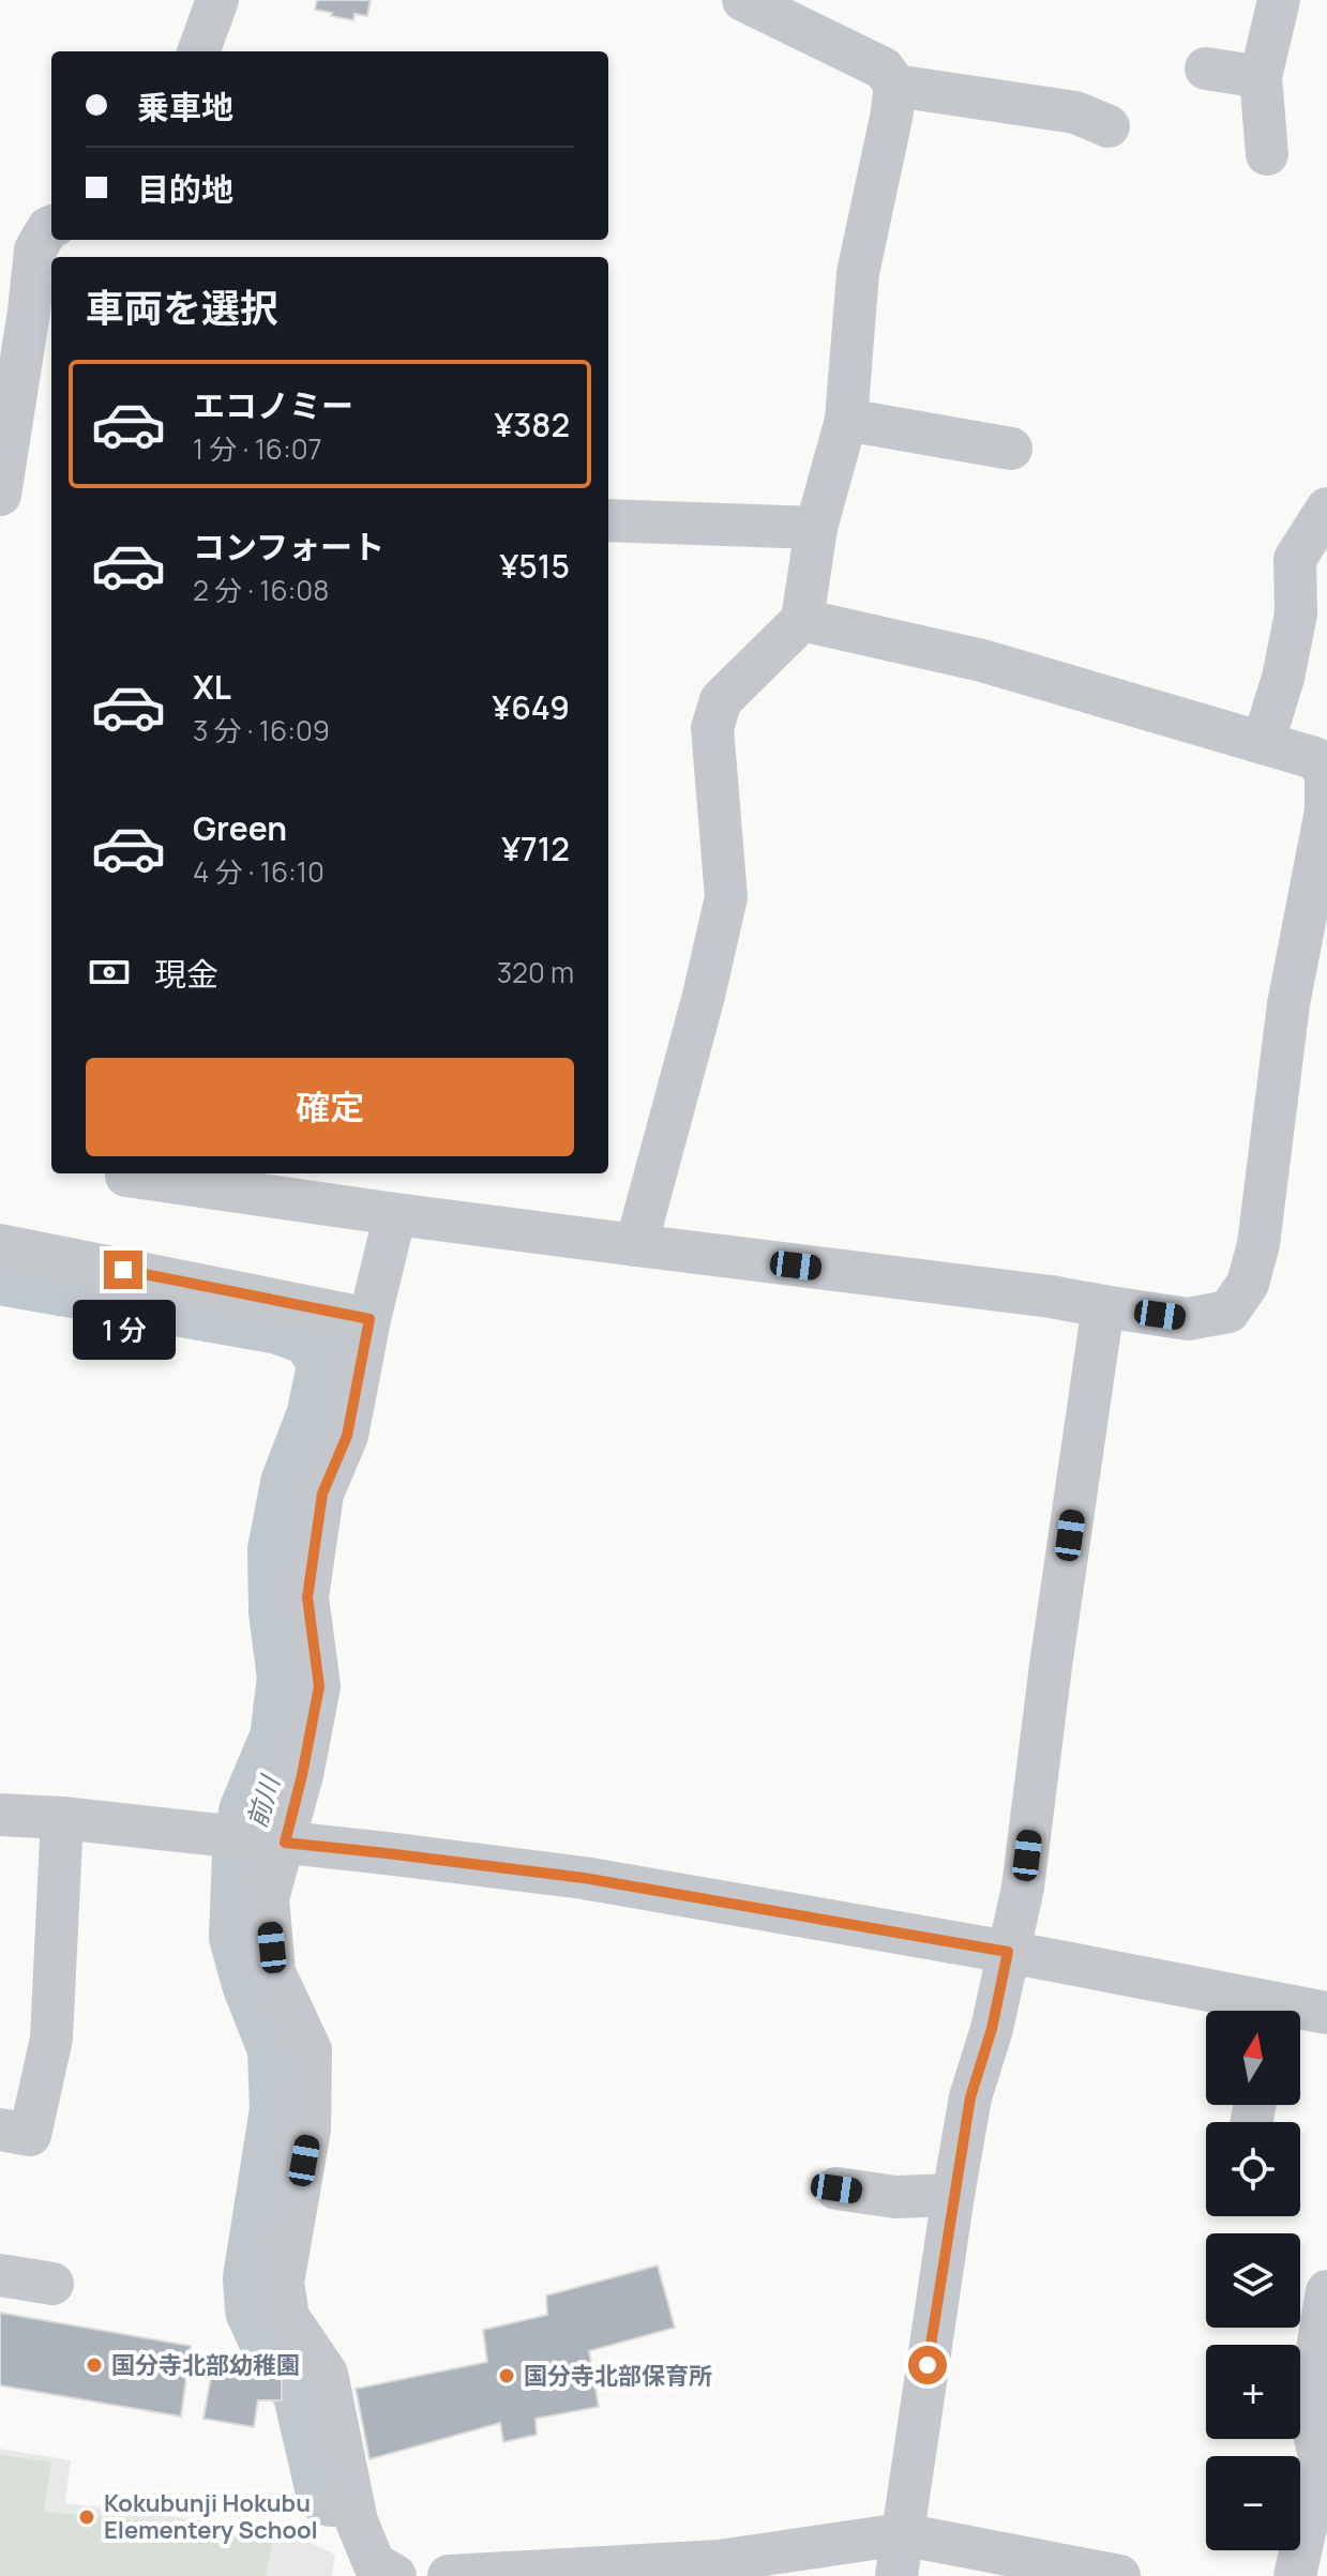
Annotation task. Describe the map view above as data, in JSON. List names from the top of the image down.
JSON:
{
  "water": ["前川"],
  "places": ["国分寺北部幼稚園", "国分寺北部保育所", "Kokubunji Hokubu Elementery School"],
  "north": "top",
  "page": {
    "banner": ["乗車地", "目的地"],
    "heading": "車両を選択",
    "list": [
      {
        "name": "エコノミー",
        "note": "1 分 · 16:07",
        "value": "¥382"
      },
      {
        "name": "コンフォート",
        "note": "2 分 · 16:08",
        "value": "¥515"
      },
      {
        "name": "XL",
        "note": "3 分 · 16:09",
        "value": "¥649"
      },
      {
        "name": "Green",
        "note": "4 分 · 16:10",
        "value": "¥712"
      }
    ],
    "pay": ["現金", "320 m"],
    "buttons": "確定",
    "bubble": "1 分",
    "map_buttons": ["+", "−"]
  }
}
